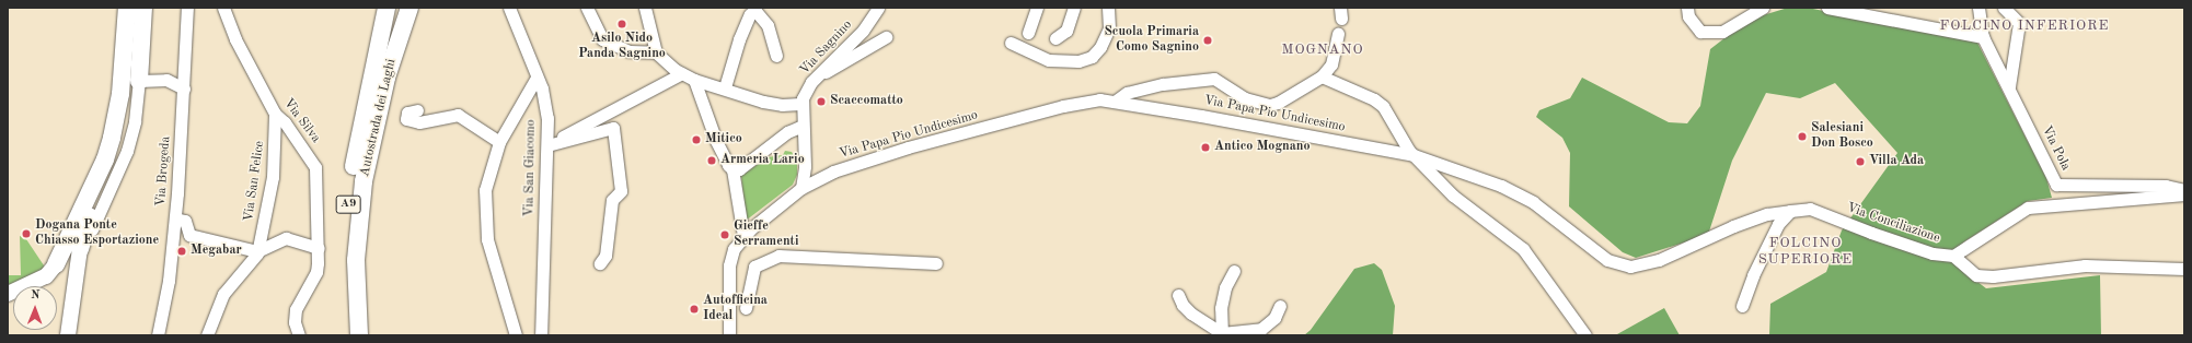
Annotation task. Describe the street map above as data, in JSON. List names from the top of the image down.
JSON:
{
  "streets": {
    "highway": ["Autostrada dei Laghi", "A9"],
    "street": [
      "Via Sagnino",
      "Via Papa Pio Undicesimo",
      "Via Silva",
      "Via Pola",
      "Via San Giacomo",
      "Via Brogeda",
      "Via San Felice",
      "Via Conciliazione"
    ]
  },
  "crossings": [
    ["Via Papa Pio Undicesimo", "Via Conciliazione"],
    ["Via Silva", "Via San Felice"]
  ],
  "districts": ["FOLCINO INFERIORE", "MOGNANO", "FOLCINO SUPERIORE"],
  "places": [
    "Asilo Nido Panda Sagnino",
    "Scuola Primaria Como Sagnino",
    "Scaccomatto",
    "Salesiani Don Bosco",
    "Mitico",
    "Antico Mognano",
    "Armeria Lario",
    "Villa Ada",
    "Dogana Ponte Chiasso Esportazione",
    "Gieffe Serramenti",
    "Megabar",
    "Autofficina Ideal"
  ],
  "north": "top"
}
